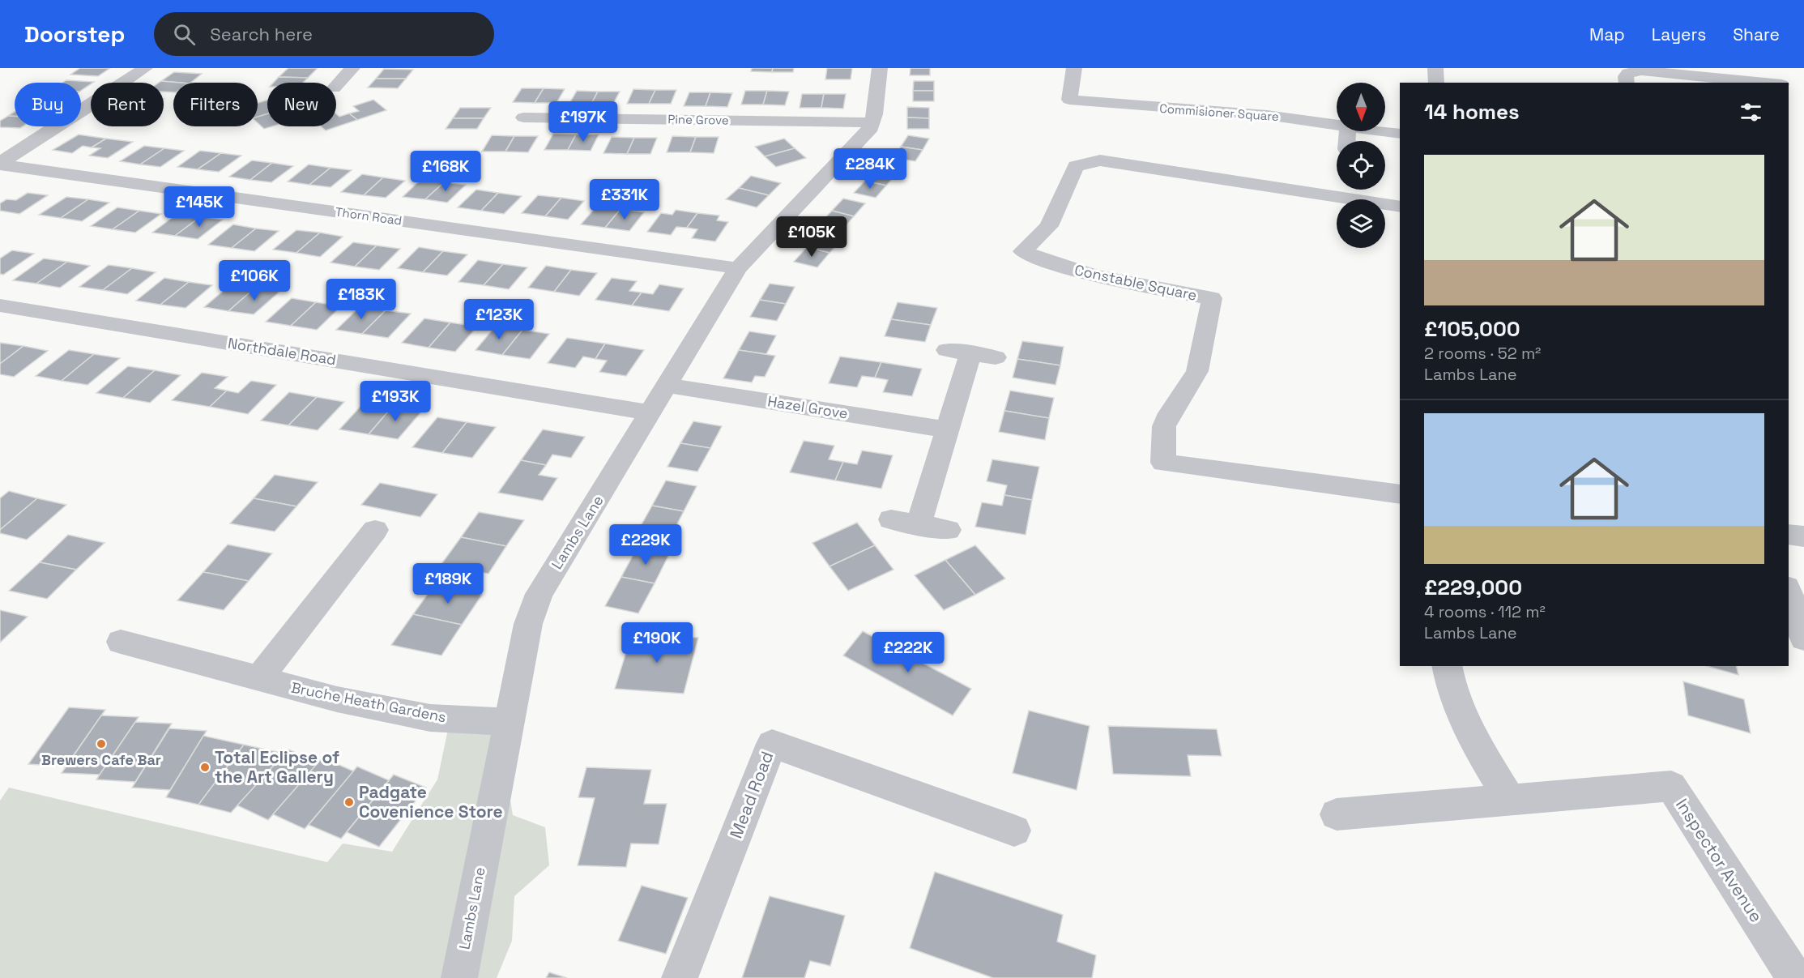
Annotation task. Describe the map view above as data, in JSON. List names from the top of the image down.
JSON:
{
  "streets": {
    "street": [
      "Commisioner Square",
      "Pine Grove",
      "Thorn Road",
      "Constable Square",
      "Northdale Road",
      "Hazel Grove",
      "Lambs Lane",
      "Bruche Heath Gardens",
      "Mead Road",
      "Inspector Avenue"
    ]
  },
  "crossings": [
    ["Pine Grove", "Lambs Lane"],
    ["Thorn Road", "Lambs Lane"],
    ["Northdale Road", "Lambs Lane"],
    ["Hazel Grove", "Lambs Lane"],
    ["Lambs Lane", "Bruche Heath Gardens"]
  ],
  "places": ["Brewers Cafe Bar", "Total Eclipse of the Art Gallery", "Padgate Covenience Store"],
  "north": "bottom",
  "page": {
    "header": "Doorstep",
    "search": "Search here",
    "nav": ["Map", "Layers", "Share"],
    "chip": [
      "Buy",
      "Rent",
      "Filters",
      "New"
    ],
    "heading": "14 homes",
    "price": [
      "£197K",
      "£284K",
      "£168K",
      "£331K",
      "£145K",
      "£105K",
      "£106K",
      "£183K",
      "£123K",
      "£193K",
      "£229K",
      "£189K",
      "£190K",
      "£222K"
    ],
    "list": [
      {
        "name": "£105,000",
        "note": "2 rooms · 52 m² · Lambs Lane"
      },
      {
        "name": "£229,000",
        "note": "4 rooms · 112 m² · Lambs Lane"
      }
    ]
  }
}
